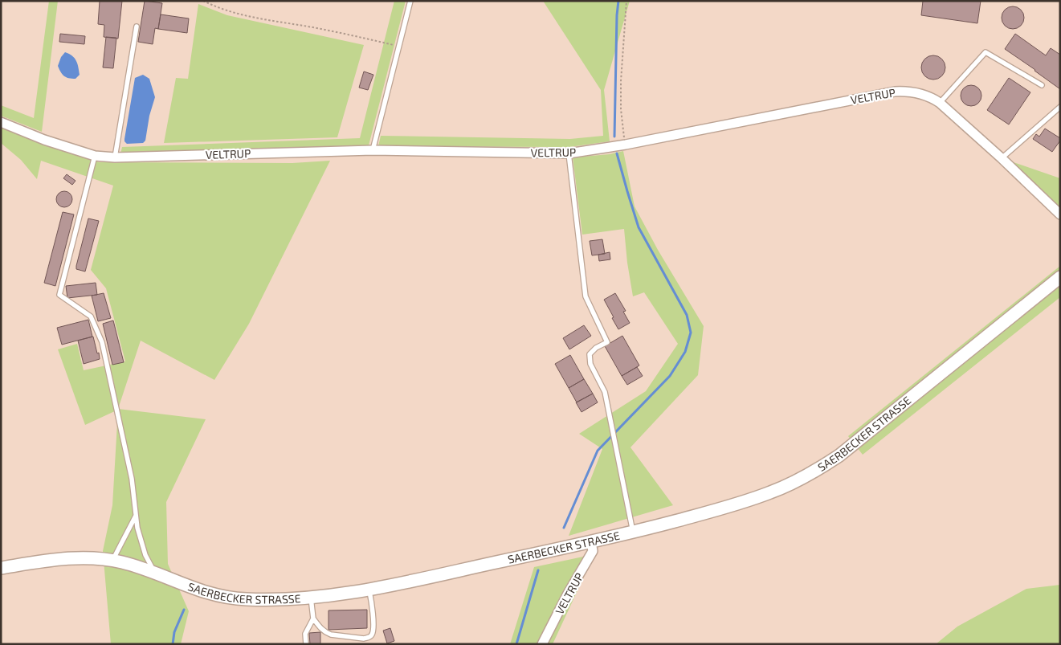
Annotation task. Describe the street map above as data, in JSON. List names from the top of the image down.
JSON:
{
  "streets": {
    "main road": ["SAERBECKER STRASSE"],
    "street": ["VELTRUP"]
  },
  "crossings": [
    ["VELTRUP", "SAERBECKER STRASSE"]
  ]
}
